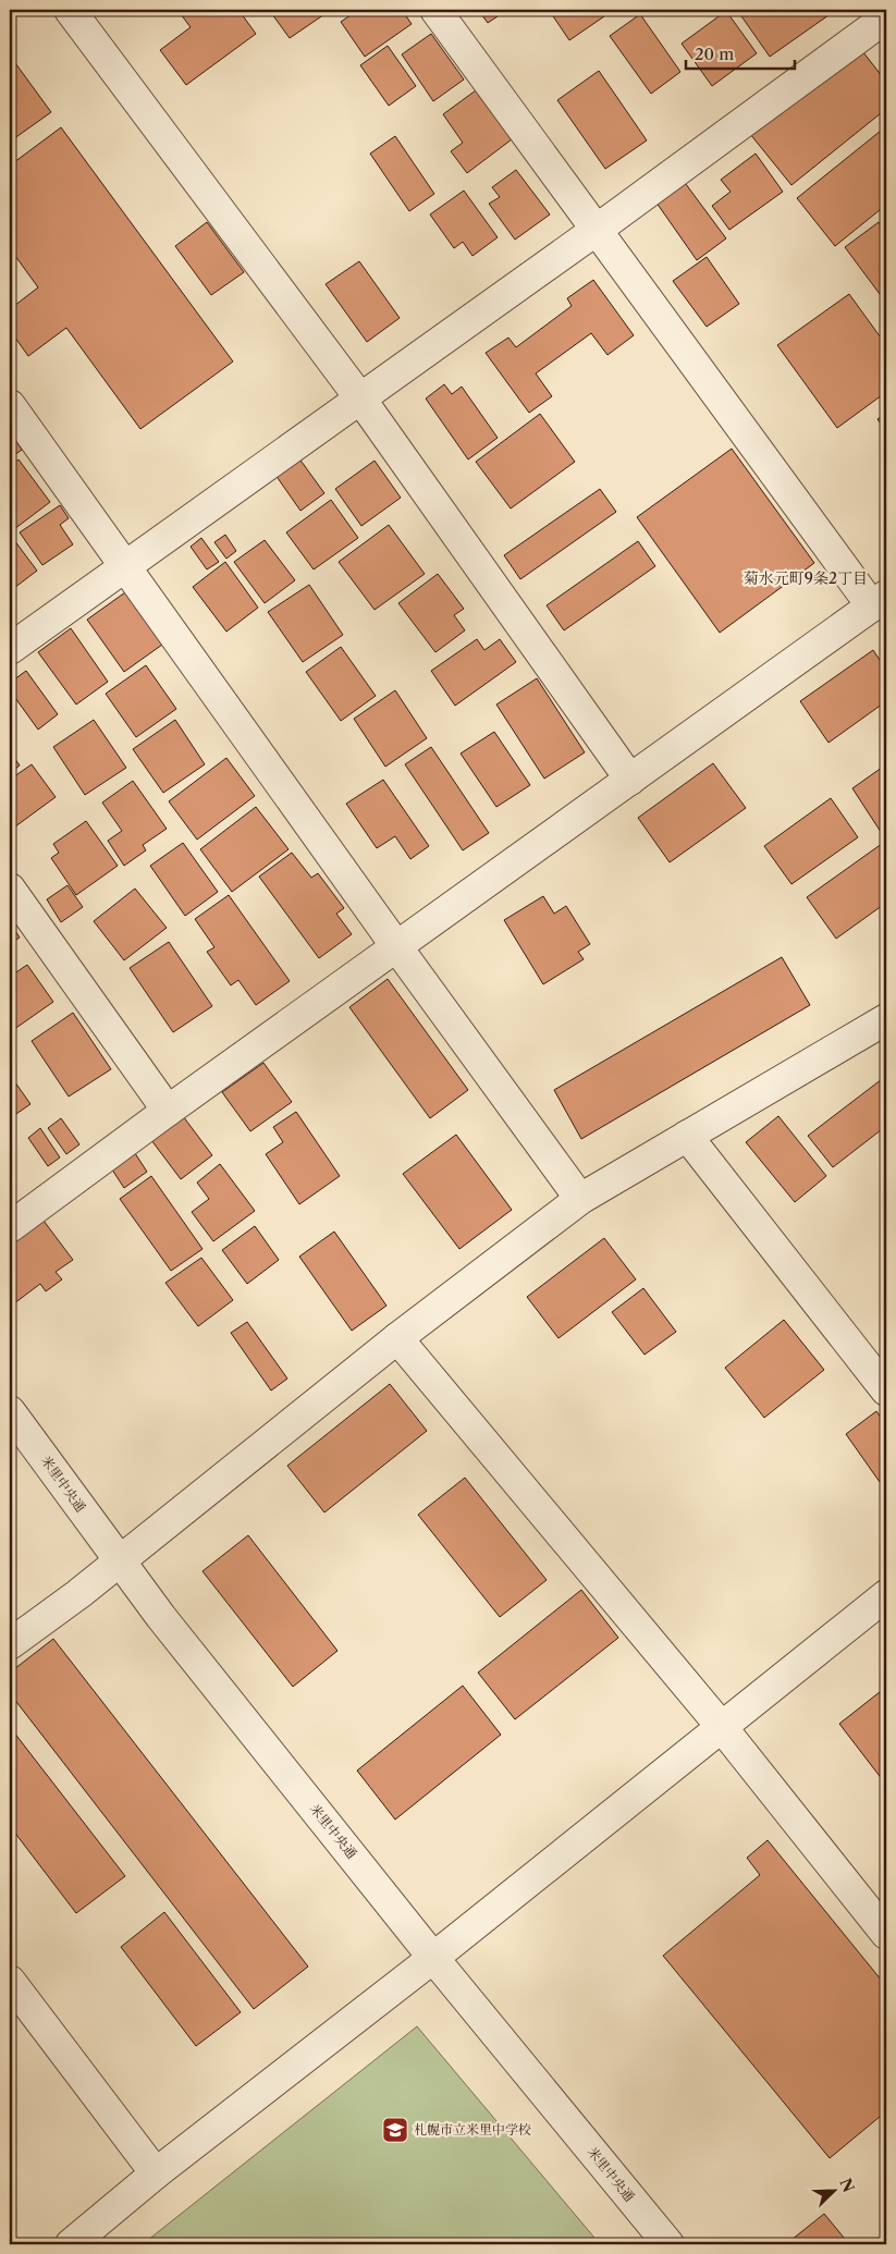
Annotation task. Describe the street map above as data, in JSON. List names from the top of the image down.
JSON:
{
  "streets": {
    "street": ["米里中央通"]
  },
  "districts": ["菊水元町9条2丁目"],
  "places": {
    "school or university": ["札幌市立米里中学校"]
  },
  "scale_bar": "20 m",
  "north": "top right"
}
